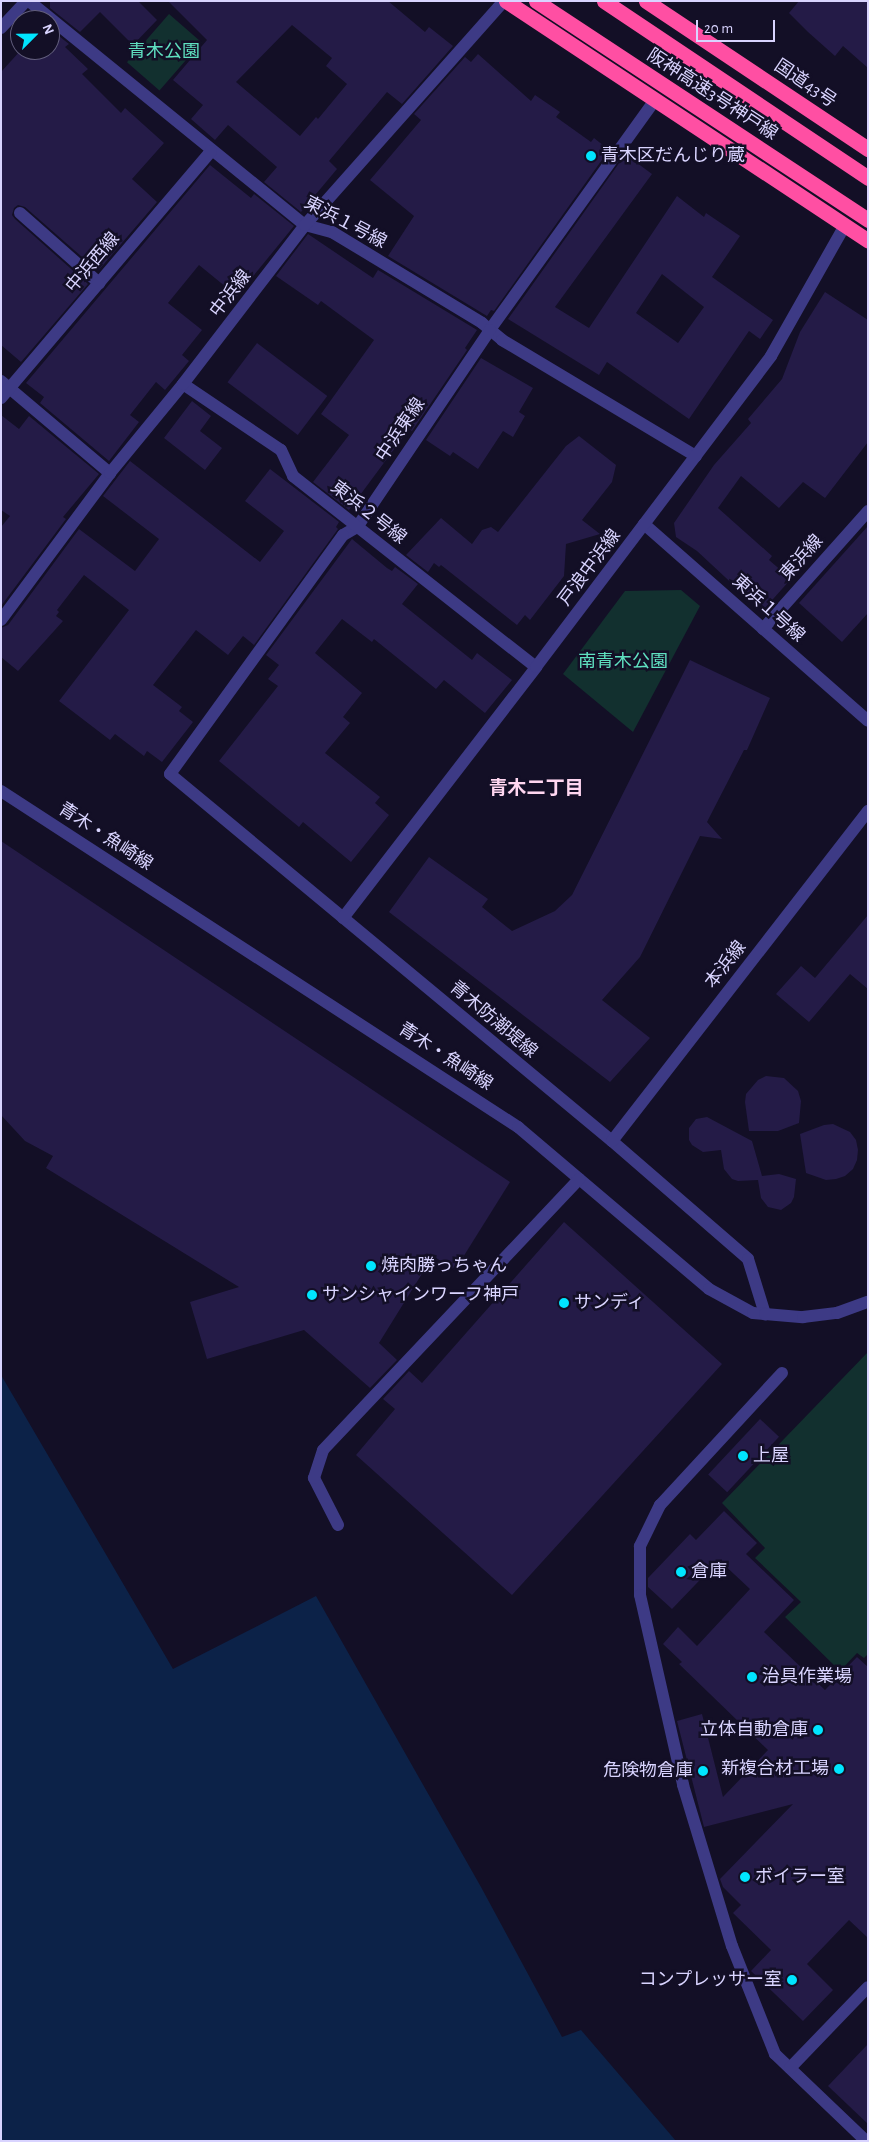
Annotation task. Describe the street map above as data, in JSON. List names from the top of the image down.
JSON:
{
  "streets": {
    "highway": ["国道43号", "阪神高速3号神戸線"],
    "street": [
      "東浜１号線",
      "中浜西線",
      "中浜線",
      "中浜東線",
      "東浜２号線",
      "東浜線",
      "戸浪中浜線",
      "青木・魚崎線",
      "本浜線",
      "青木防潮堤線"
    ]
  },
  "crossings": [
    ["東浜１号線", "中浜西線"],
    ["東浜１号線", "中浜線"],
    ["東浜１号線", "中浜東線"],
    ["東浜１号線", "東浜線"],
    ["東浜１号線", "戸浪中浜線"],
    ["中浜線", "東浜２号線"],
    ["中浜東線", "東浜２号線"],
    ["中浜東線", "青木防潮堤線"],
    ["東浜２号線", "戸浪中浜線"],
    ["戸浪中浜線", "青木防潮堤線"],
    ["青木・魚崎線", "青木防潮堤線"],
    ["本浜線", "青木防潮堤線"]
  ],
  "districts": ["青木二丁目"],
  "parks": ["青木公園", "南青木公園"],
  "places": [
    "青木区だんじり蔵",
    "焼肉勝っちゃん",
    "サンシャインワーフ神戸",
    "サンディ",
    "上屋",
    "倉庫",
    "治具作業場",
    "立体自動倉庫",
    "新複合材工場",
    "危険物倉庫",
    "ボイラー室",
    "コンプレッサー室"
  ],
  "scale_bar": "20 m",
  "north": "top right"
}
